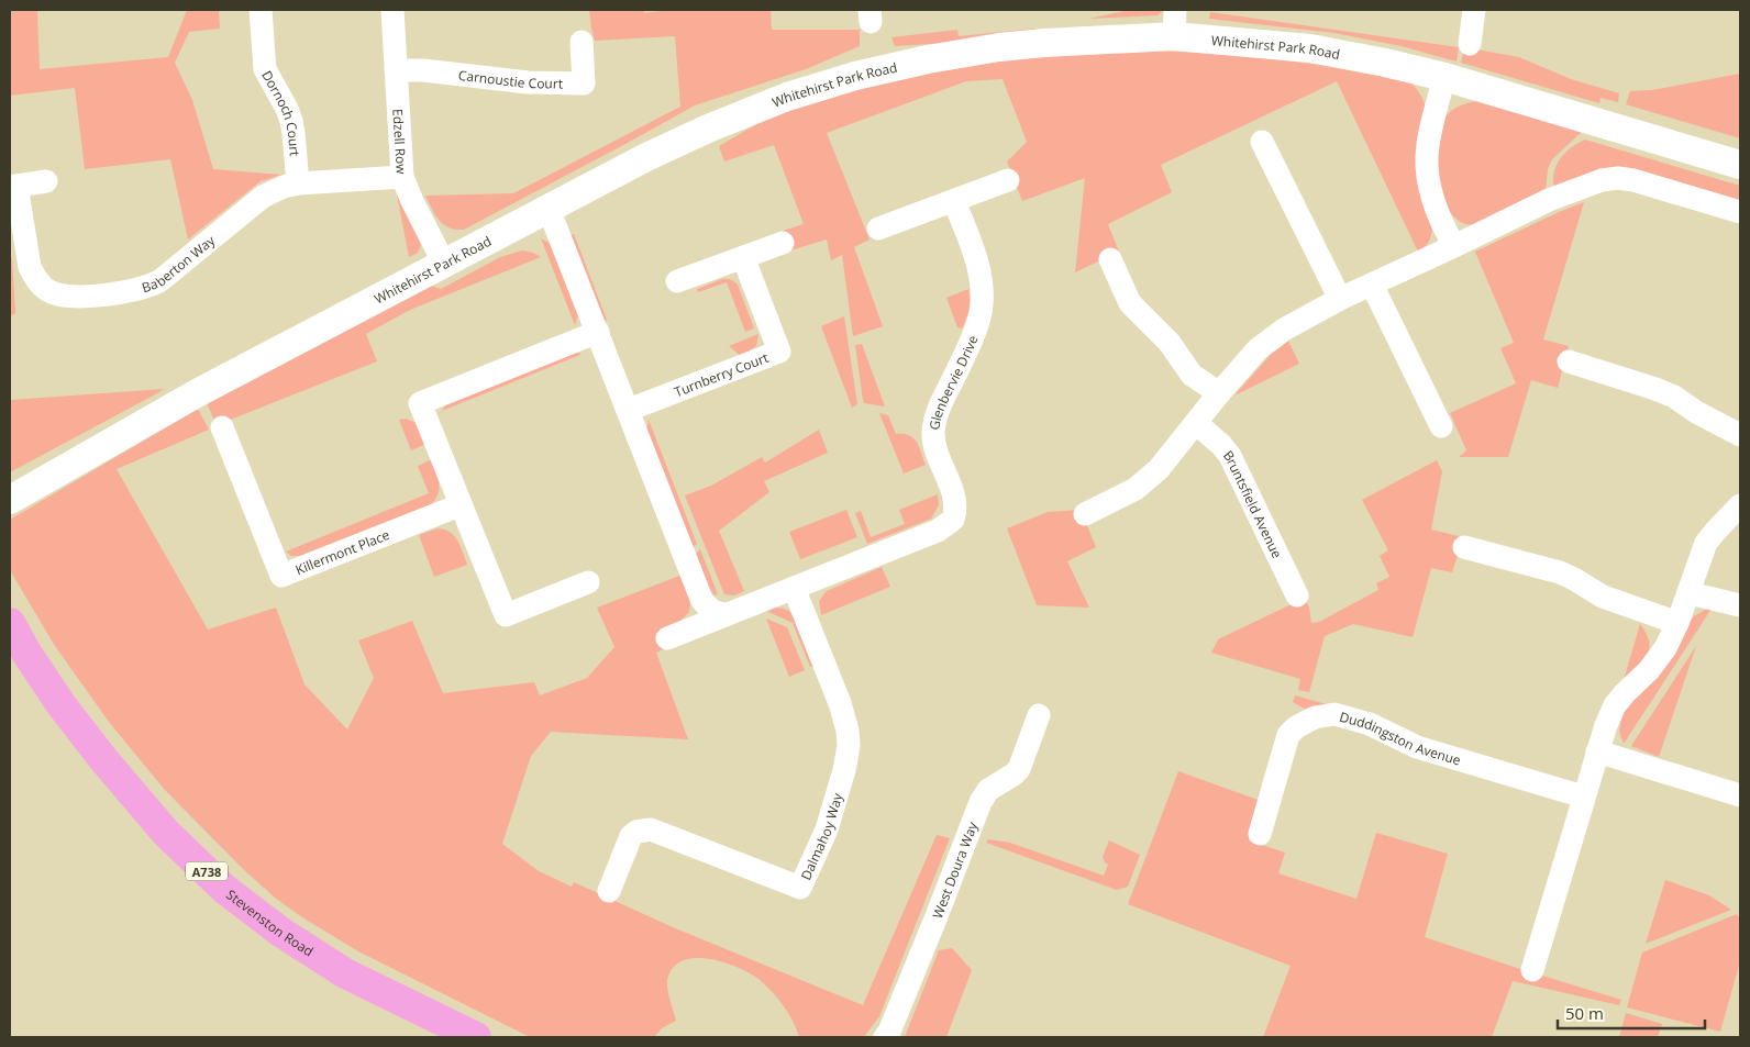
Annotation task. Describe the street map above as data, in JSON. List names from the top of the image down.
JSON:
{
  "streets": {
    "highway": ["A738", "Stevenston Road"],
    "street": [
      "Whitehirst Park Road",
      "Carnoustie Court",
      "Dornoch Court",
      "Edzell Row",
      "Baberton Way",
      "Turnberry Court",
      "Glenbervie Drive",
      "Bruntsfield Avenue",
      "Killermont Place",
      "Duddingston Avenue",
      "Dalmahoy Way",
      "West Doura Way"
    ]
  },
  "crossings": [
    ["Whitehirst Park Road", "Edzell Row"],
    ["Carnoustie Court", "Edzell Row"],
    ["Dornoch Court", "Baberton Way"],
    ["Edzell Row", "Baberton Way"],
    ["Glenbervie Drive", "Dalmahoy Way"]
  ],
  "scale_bar": "50 m"
}
